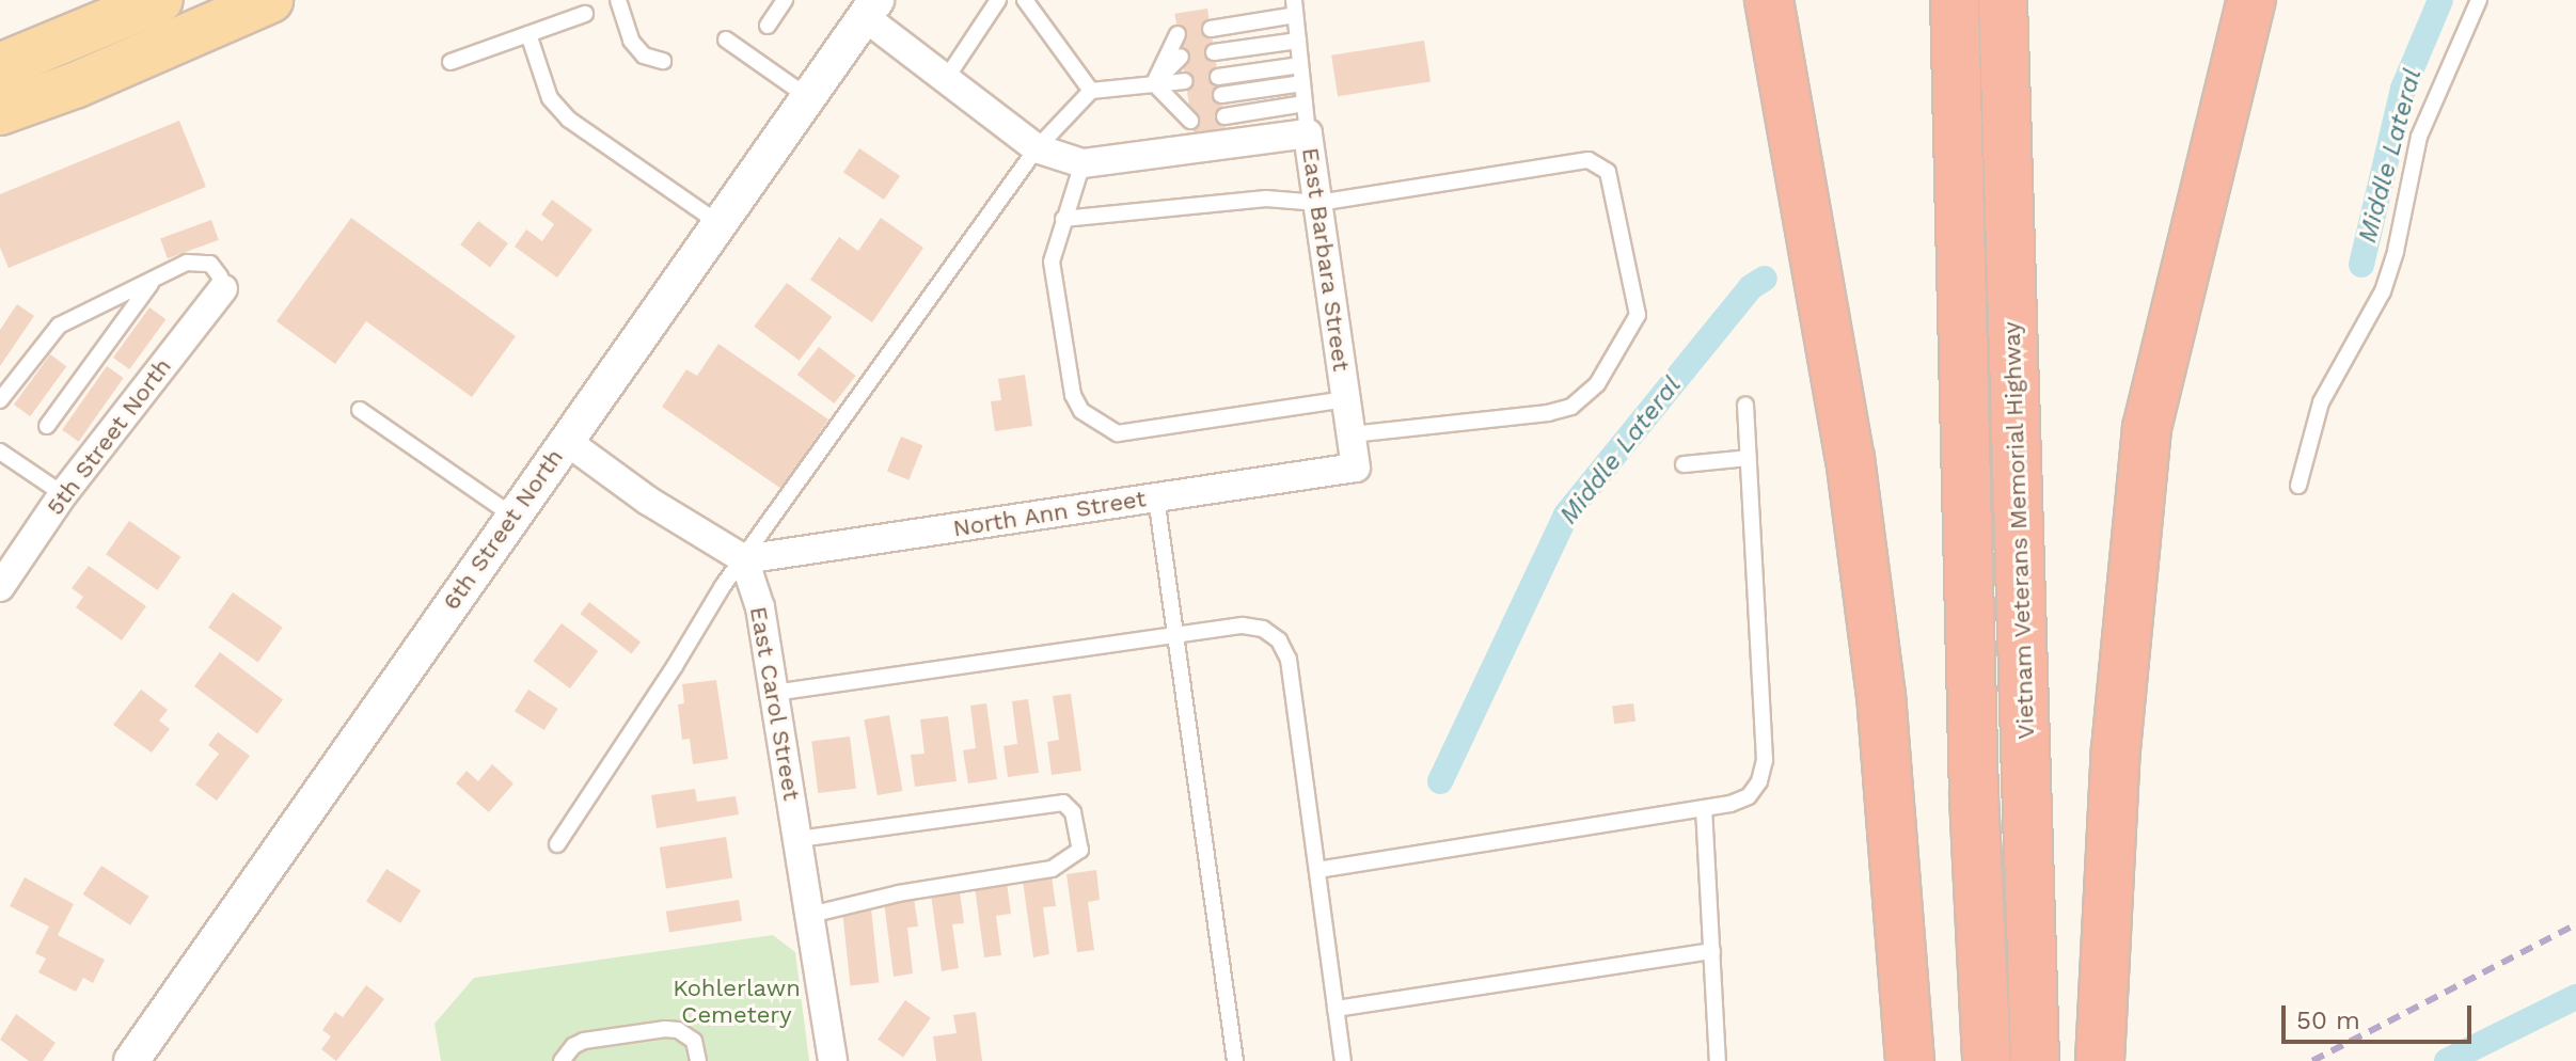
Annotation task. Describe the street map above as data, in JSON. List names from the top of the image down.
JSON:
{
  "streets": {
    "highway": ["Vietnam Veterans Memorial Highway"],
    "street": [
      "East Barbara Street",
      "5th Street North",
      "North Ann Street",
      "6th Street North",
      "East Carol Street"
    ]
  },
  "crossings": [
    ["East Barbara Street", "North Ann Street"],
    ["East Barbara Street", "6th Street North"],
    ["North Ann Street", "East Carol Street"]
  ],
  "water": ["Middle Lateral"],
  "parks": ["Kohlerlawn Cemetery"],
  "scale_bar": "50 m"
}
